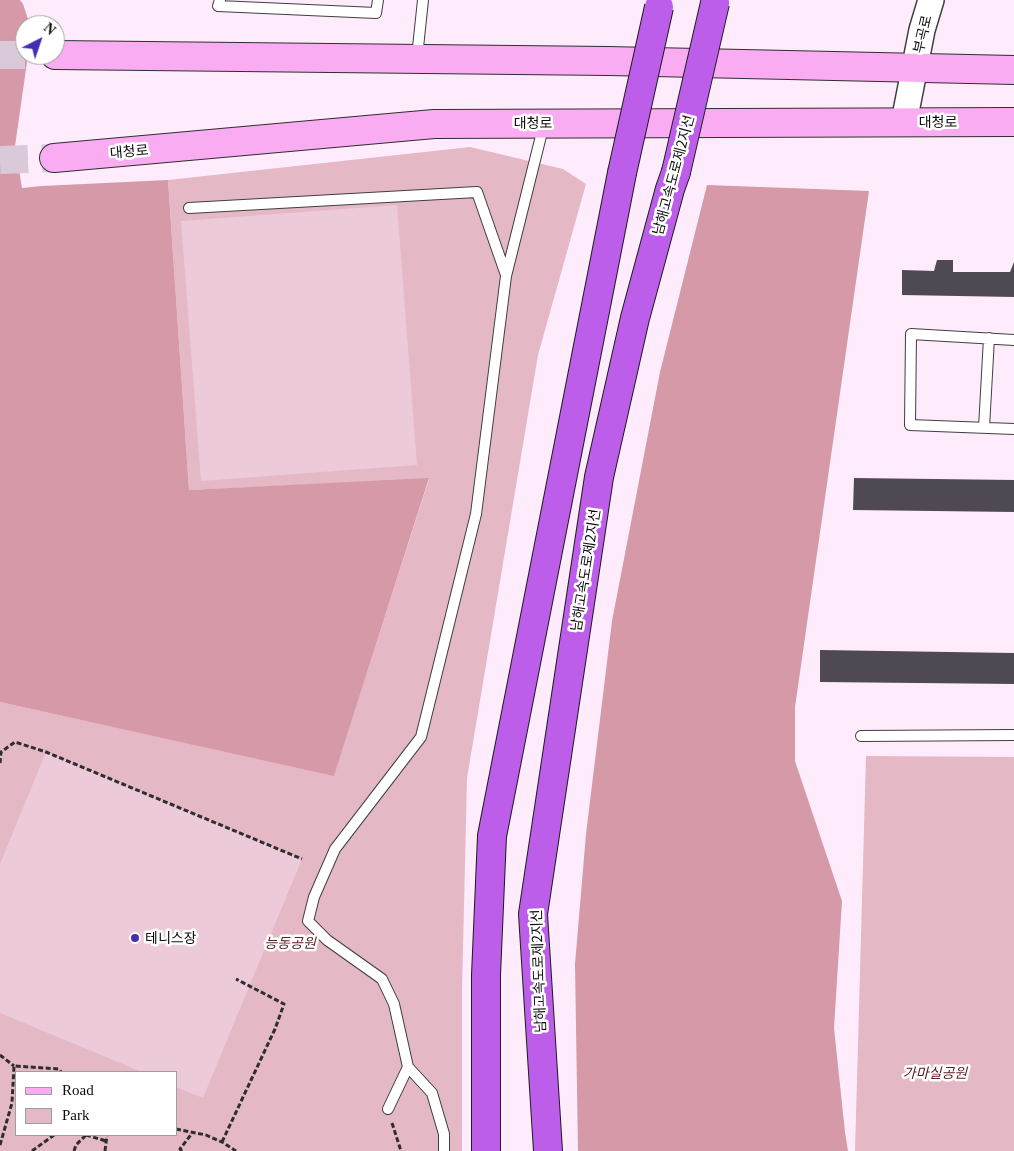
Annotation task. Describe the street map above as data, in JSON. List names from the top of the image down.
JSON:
{
  "streets": {
    "highway": ["남해고속도로제2지선"],
    "main road": ["대청로"],
    "street": ["부곡로"]
  },
  "crossings": [
    ["부곡로", "대청로"]
  ],
  "parks": ["능동공원", "가마실공원"],
  "places": ["테니스장"],
  "legend": ["Road", "Park"],
  "north": "top right"
}
